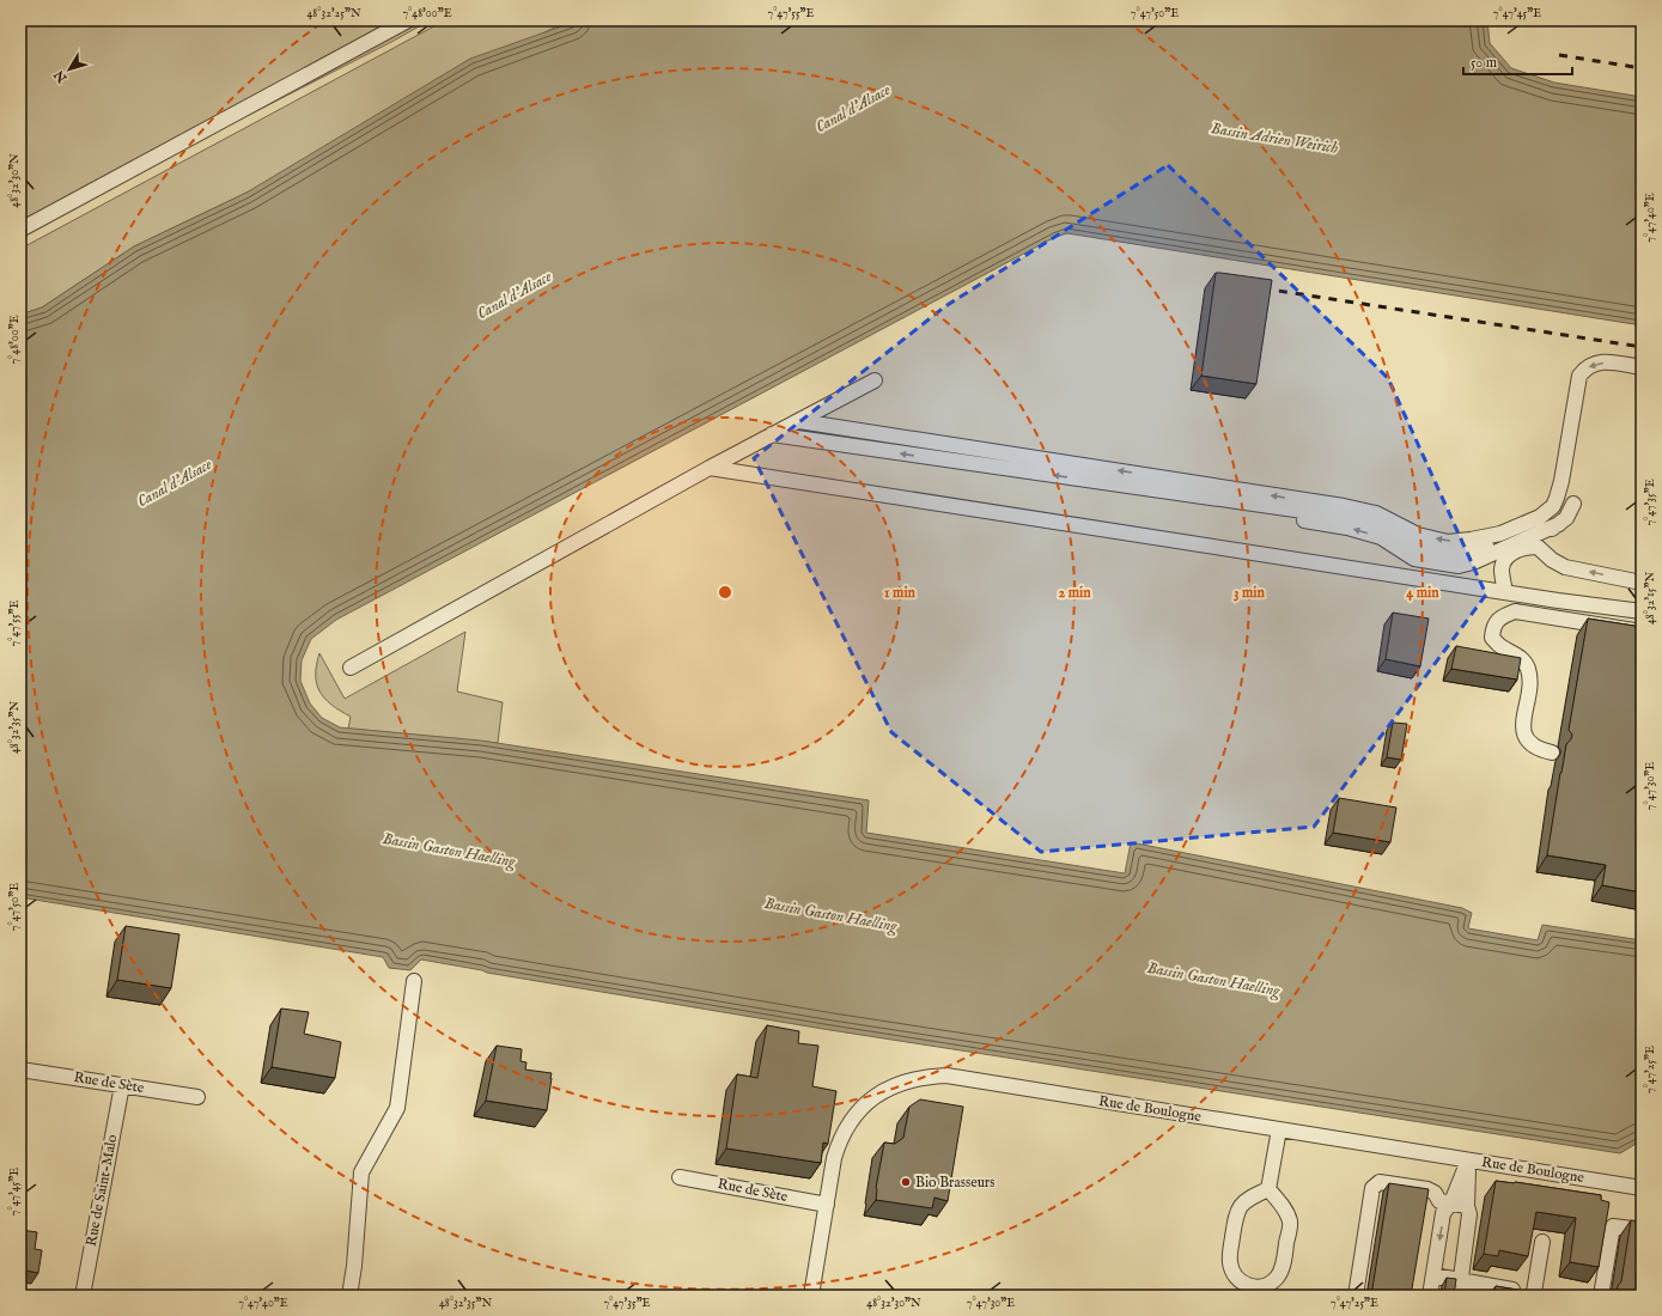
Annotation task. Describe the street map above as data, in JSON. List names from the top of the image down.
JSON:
{
  "streets": {
    "street": ["Rue de Sète", "Rue de Boulogne", "Rue de Saint-Malo"]
  },
  "crossings": [
    ["Rue de Sète", "Rue de Boulogne"],
    ["Rue de Sète", "Rue de Saint-Malo"]
  ],
  "water": ["Canal d'Alsace", "Bassin Adrien Weirich", "Bassin Gaston Haelling"],
  "places": ["Bio Brasseurs"],
  "scale_bar": "50 m",
  "north": "bottom left",
  "coordinates": [
    "48°32'25\"N",
    "7°48'00\"E",
    "7°47'55\"E",
    "7°47'50\"E",
    "7°47'45\"E",
    "48°32'30\"N",
    "7°47'40\"E",
    "7°47'35\"E",
    "48°32'15\"N",
    "48°32'35\"N",
    "7°47'30\"E",
    "7°47'25\"E"
  ],
  "rings": [
    "1 min",
    "2 min",
    "3 min",
    "4 min"
  ]
}
